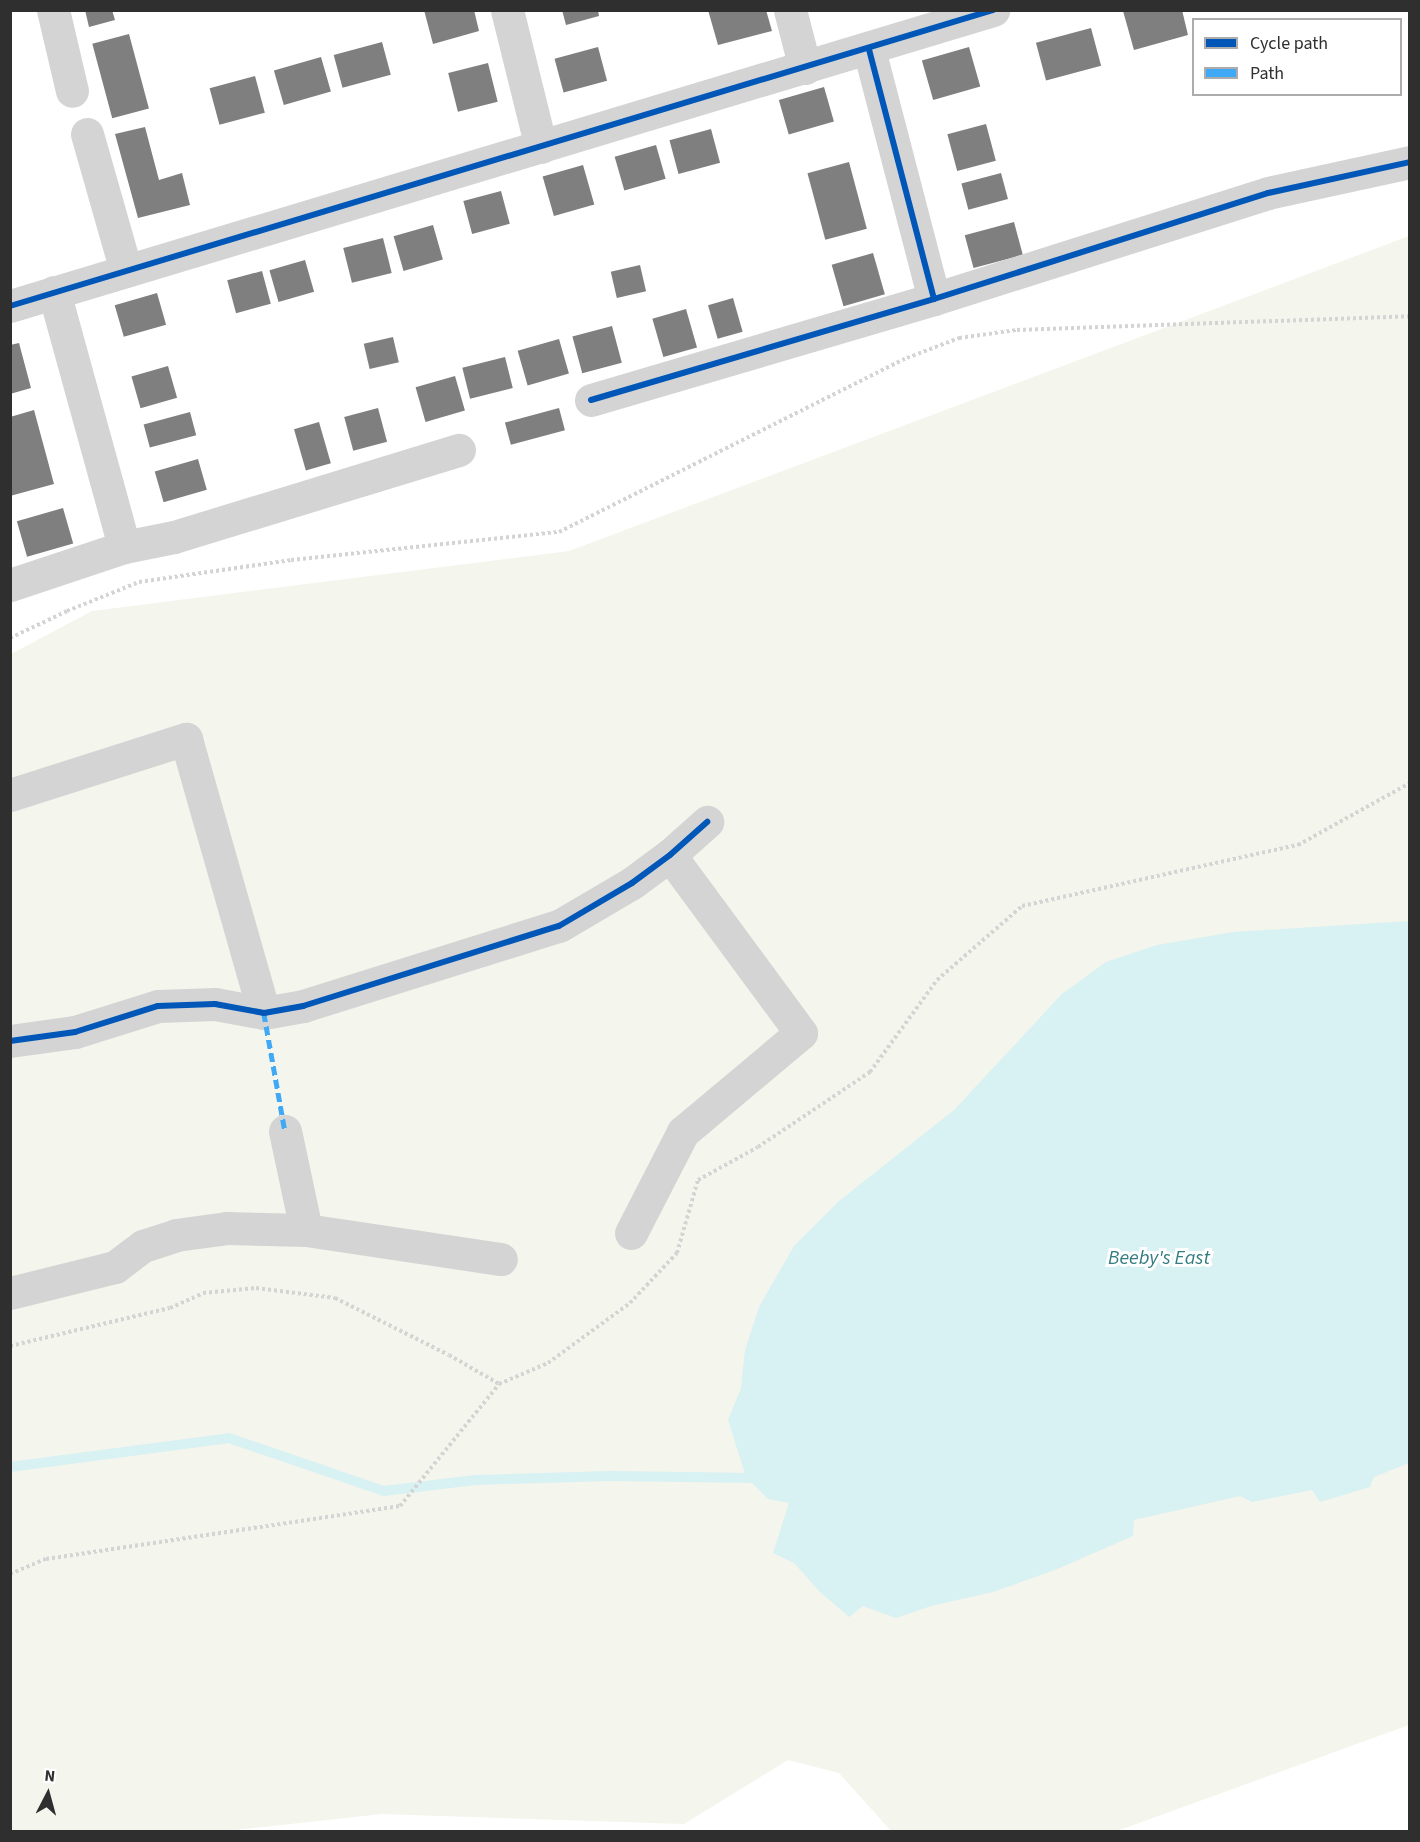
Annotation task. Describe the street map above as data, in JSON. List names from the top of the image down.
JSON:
{
  "water": ["Beeby's East"],
  "legend": ["Cycle path", "Path"],
  "north": "top"
}
